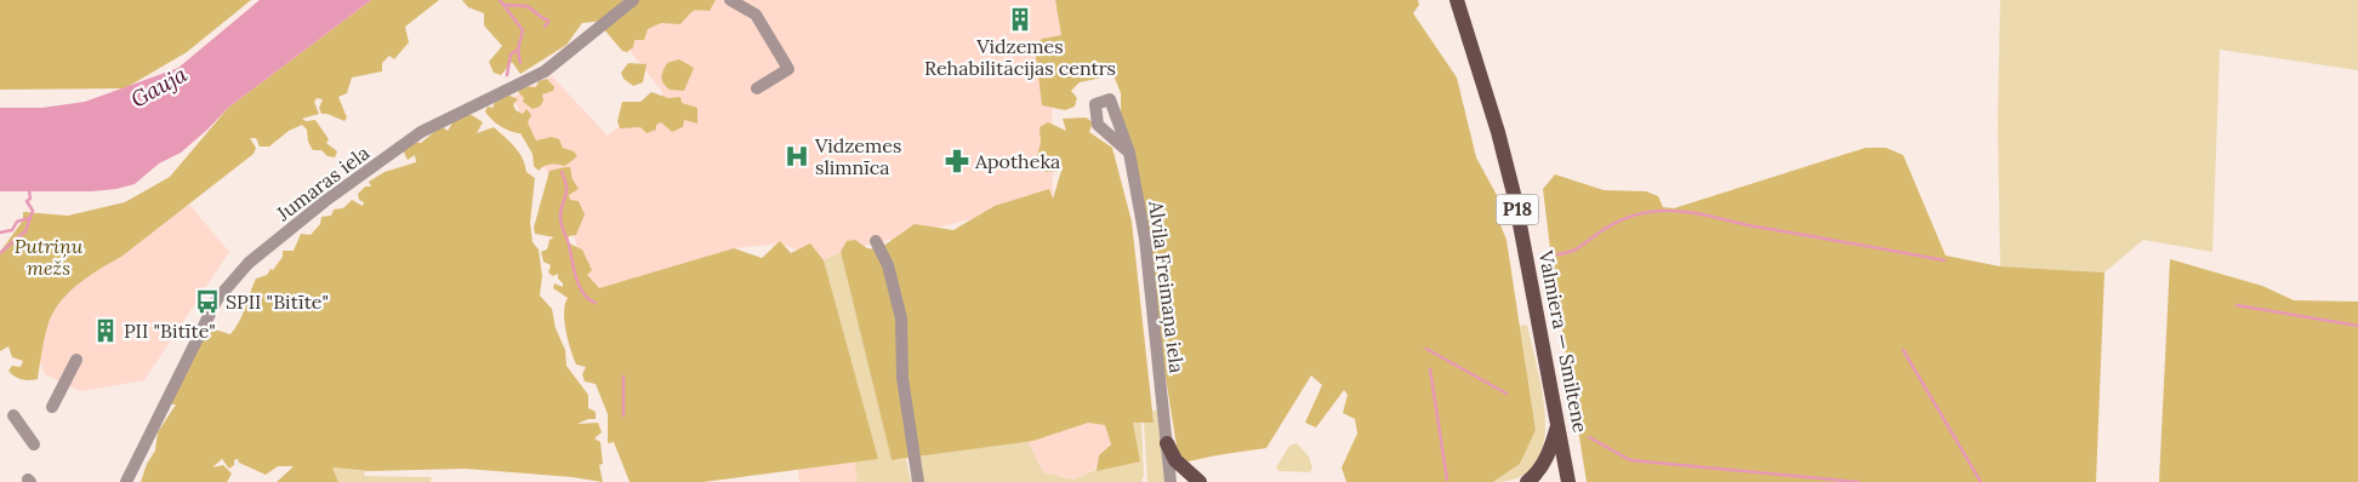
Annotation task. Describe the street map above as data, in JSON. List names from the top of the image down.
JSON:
{
  "streets": {
    "main road": ["P18", "Valmiera — Smiltene"],
    "street": ["Jumaras iela", "Alvila Freimaņa iela"]
  },
  "water": ["Gauja"],
  "parks": ["Putriņu mežs"],
  "places": {
    "building": ["Vidzemes Rehabilitācijas centrs", "PII \"Bitīte\""],
    "hospital": ["Vidzemes slimnīca"],
    "pharmacy": ["Apotheka"],
    "bus stop": ["SPII \"Bitīte\""]
  }
}
